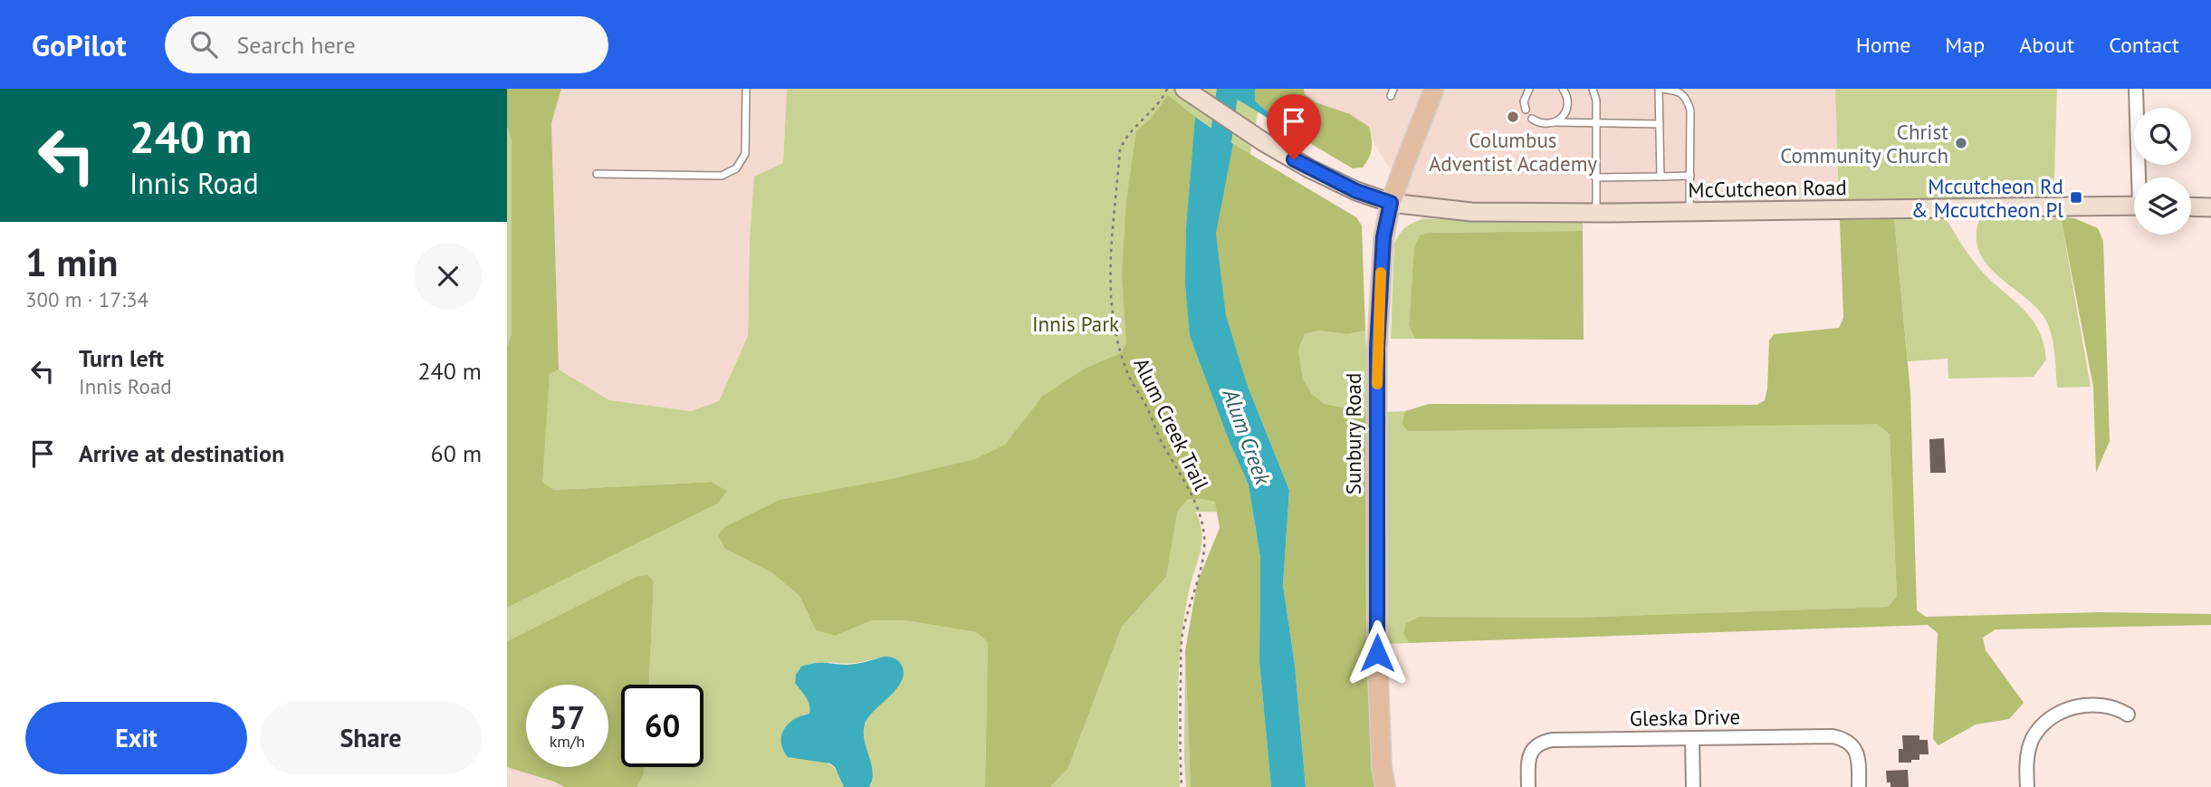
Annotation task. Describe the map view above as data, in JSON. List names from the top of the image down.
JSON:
{
  "streets": {
    "main road": ["McCutcheon Road", "Sunbury Road"],
    "street": ["Gleska Drive"],
    "path": ["Alum Creek Trail"]
  },
  "crossings": [
    ["McCutcheon Road", "Sunbury Road"]
  ],
  "water": ["Alum Creek"],
  "parks": ["Innis Park"],
  "places": {
    "other": ["Columbus Adventist Academy", "Christ Community Church"],
    "transit": ["Mccutcheon Rd & Mccutcheon Pl"]
  },
  "page": {
    "header": "GoPilot",
    "search": "Search here",
    "nav": [
      "Home",
      "Map",
      "About",
      "Contact"
    ],
    "turn": ["240 m", "Innis Road"],
    "heading": ["1 min", "300 m · 17:34"],
    "list": [
      {
        "name": "Turn left",
        "note": "Innis Road",
        "value": "240 m"
      },
      {
        "name": "Arrive at destination",
        "value": "60 m"
      }
    ],
    "speed": "57 km/h",
    "limit": "60",
    "buttons": ["Exit", "Share"]
  }
}
